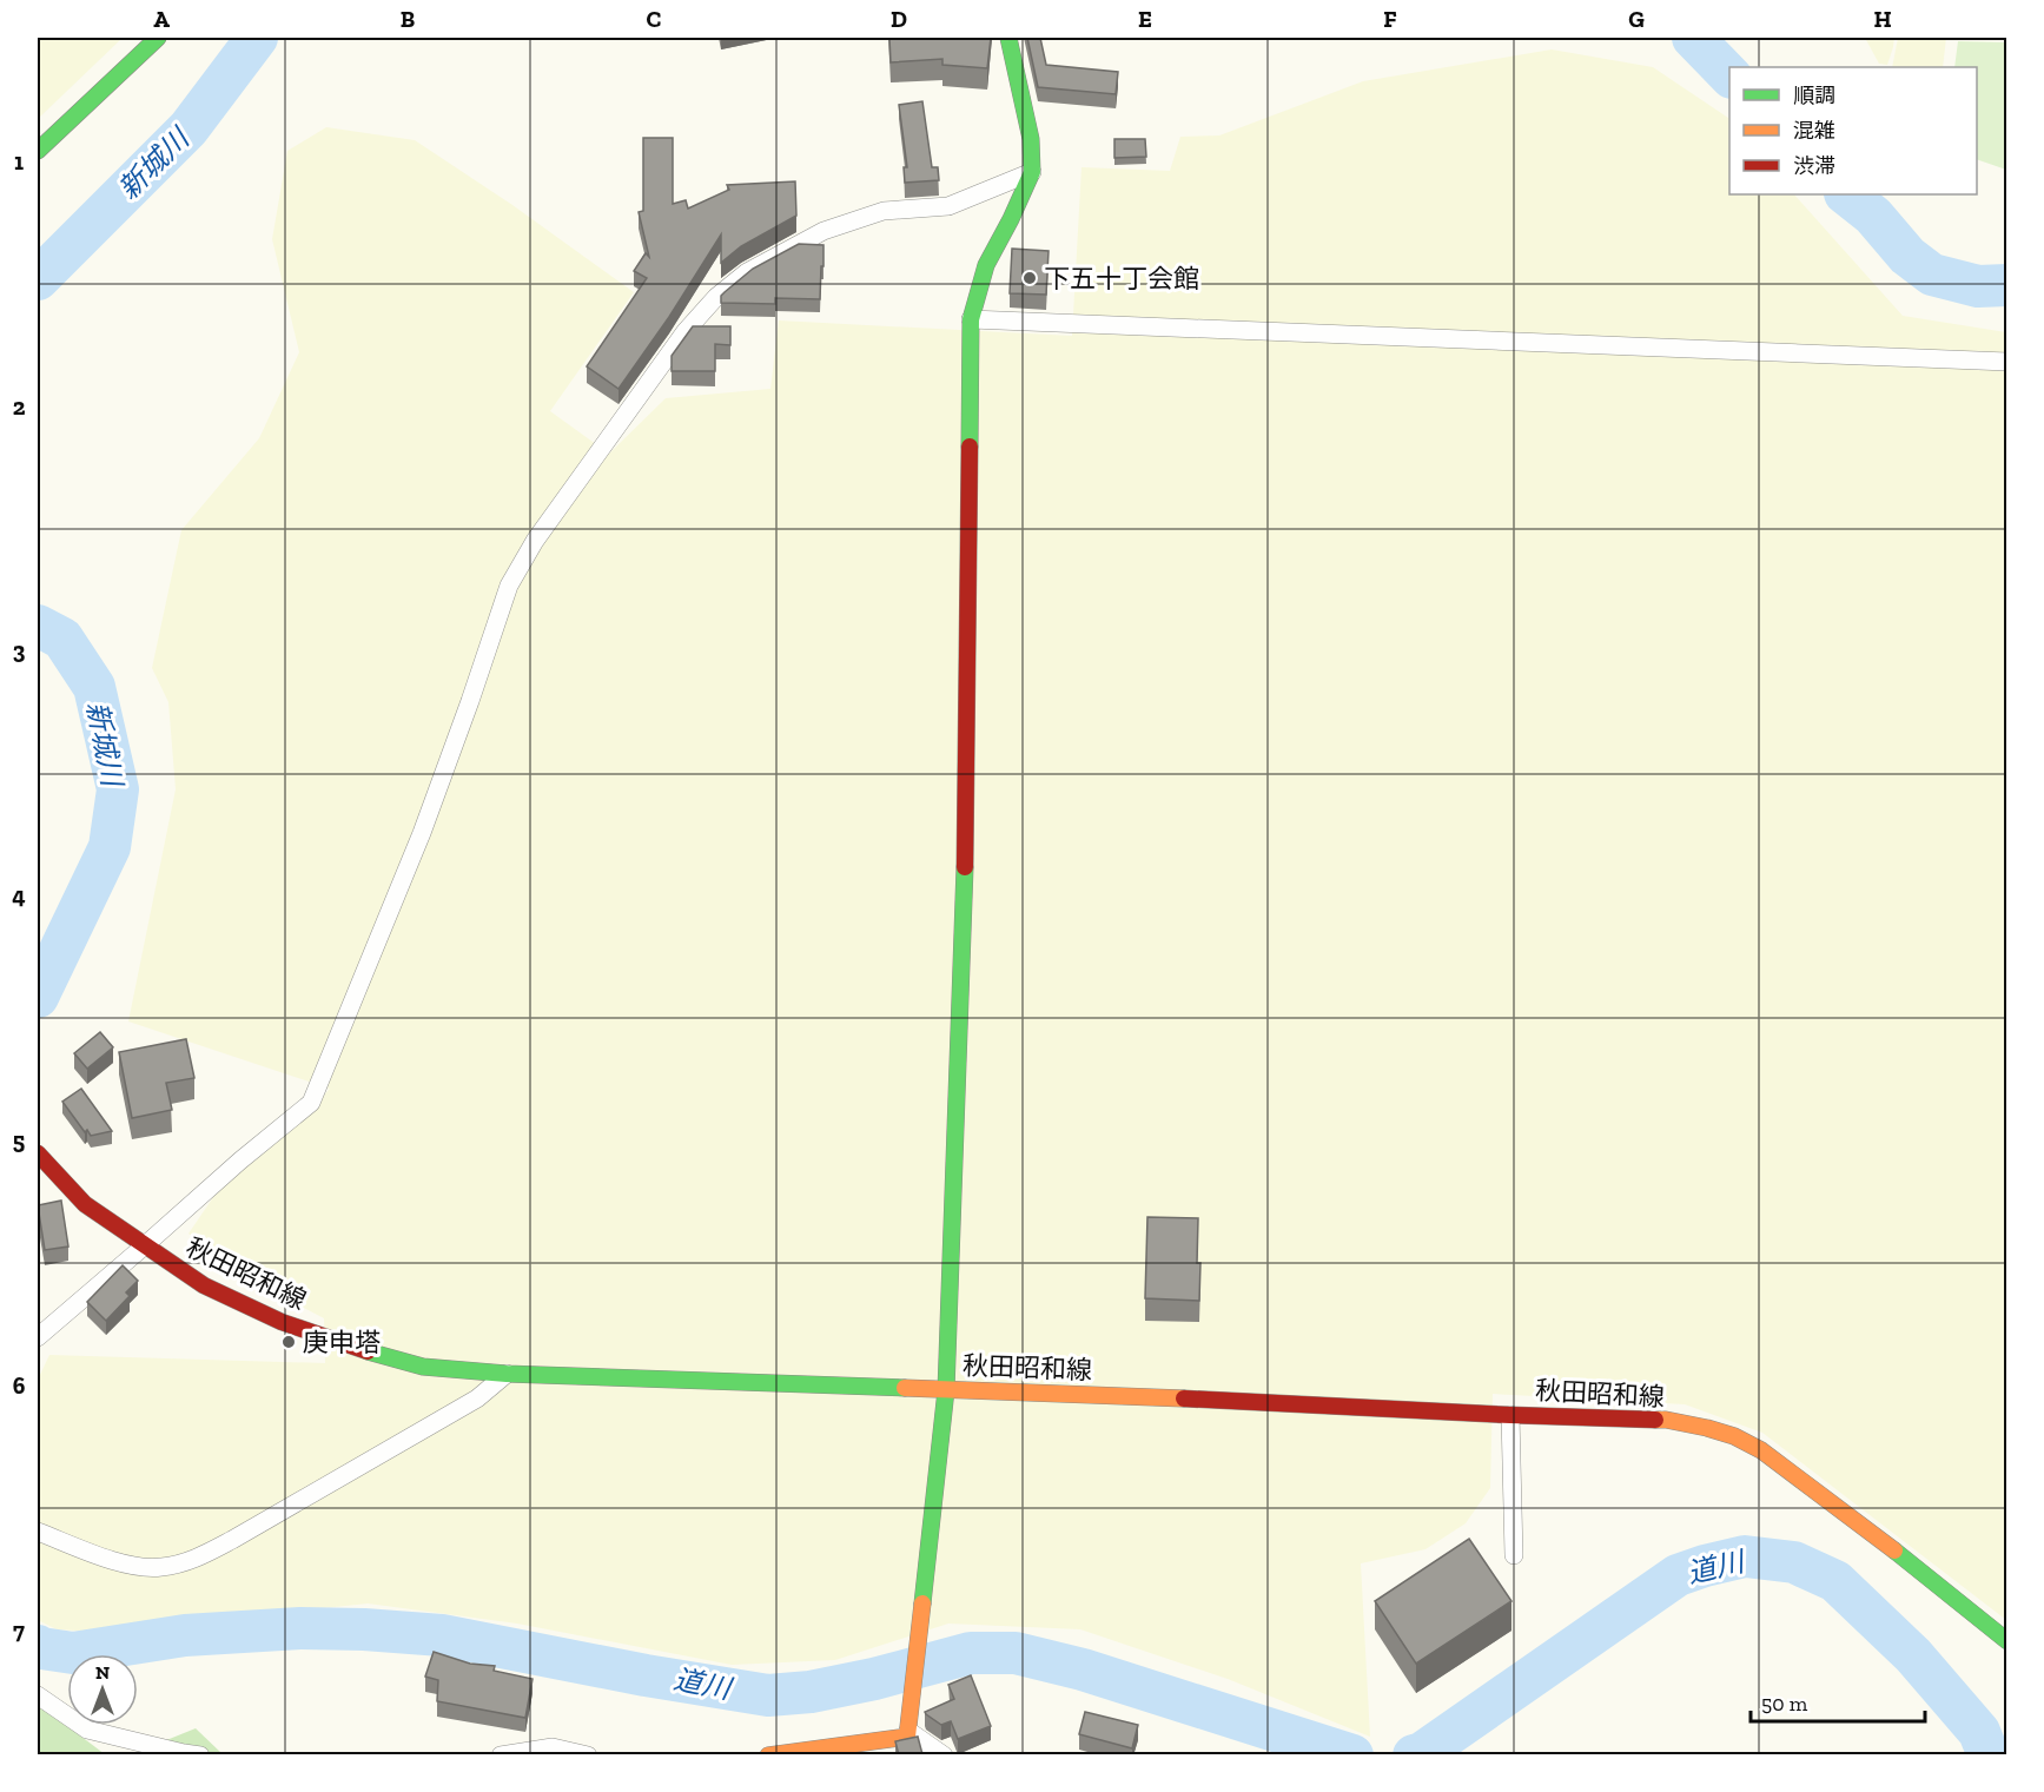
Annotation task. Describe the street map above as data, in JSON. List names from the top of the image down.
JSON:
{
  "streets": {
    "main road": ["秋田昭和線"]
  },
  "water": ["新城川", "道川"],
  "places": ["下五十丁会館", "庚申塔"],
  "legend": ["順調", "混雑", "渋滞"],
  "scale_bar": "50 m",
  "north": "top",
  "grid": {
    "columns": [
      "A",
      "B",
      "C",
      "D",
      "E",
      "F",
      "G",
      "H"
    ],
    "rows": [
      "1",
      "2",
      "3",
      "4",
      "5",
      "6",
      "7"
    ]
  }
}
